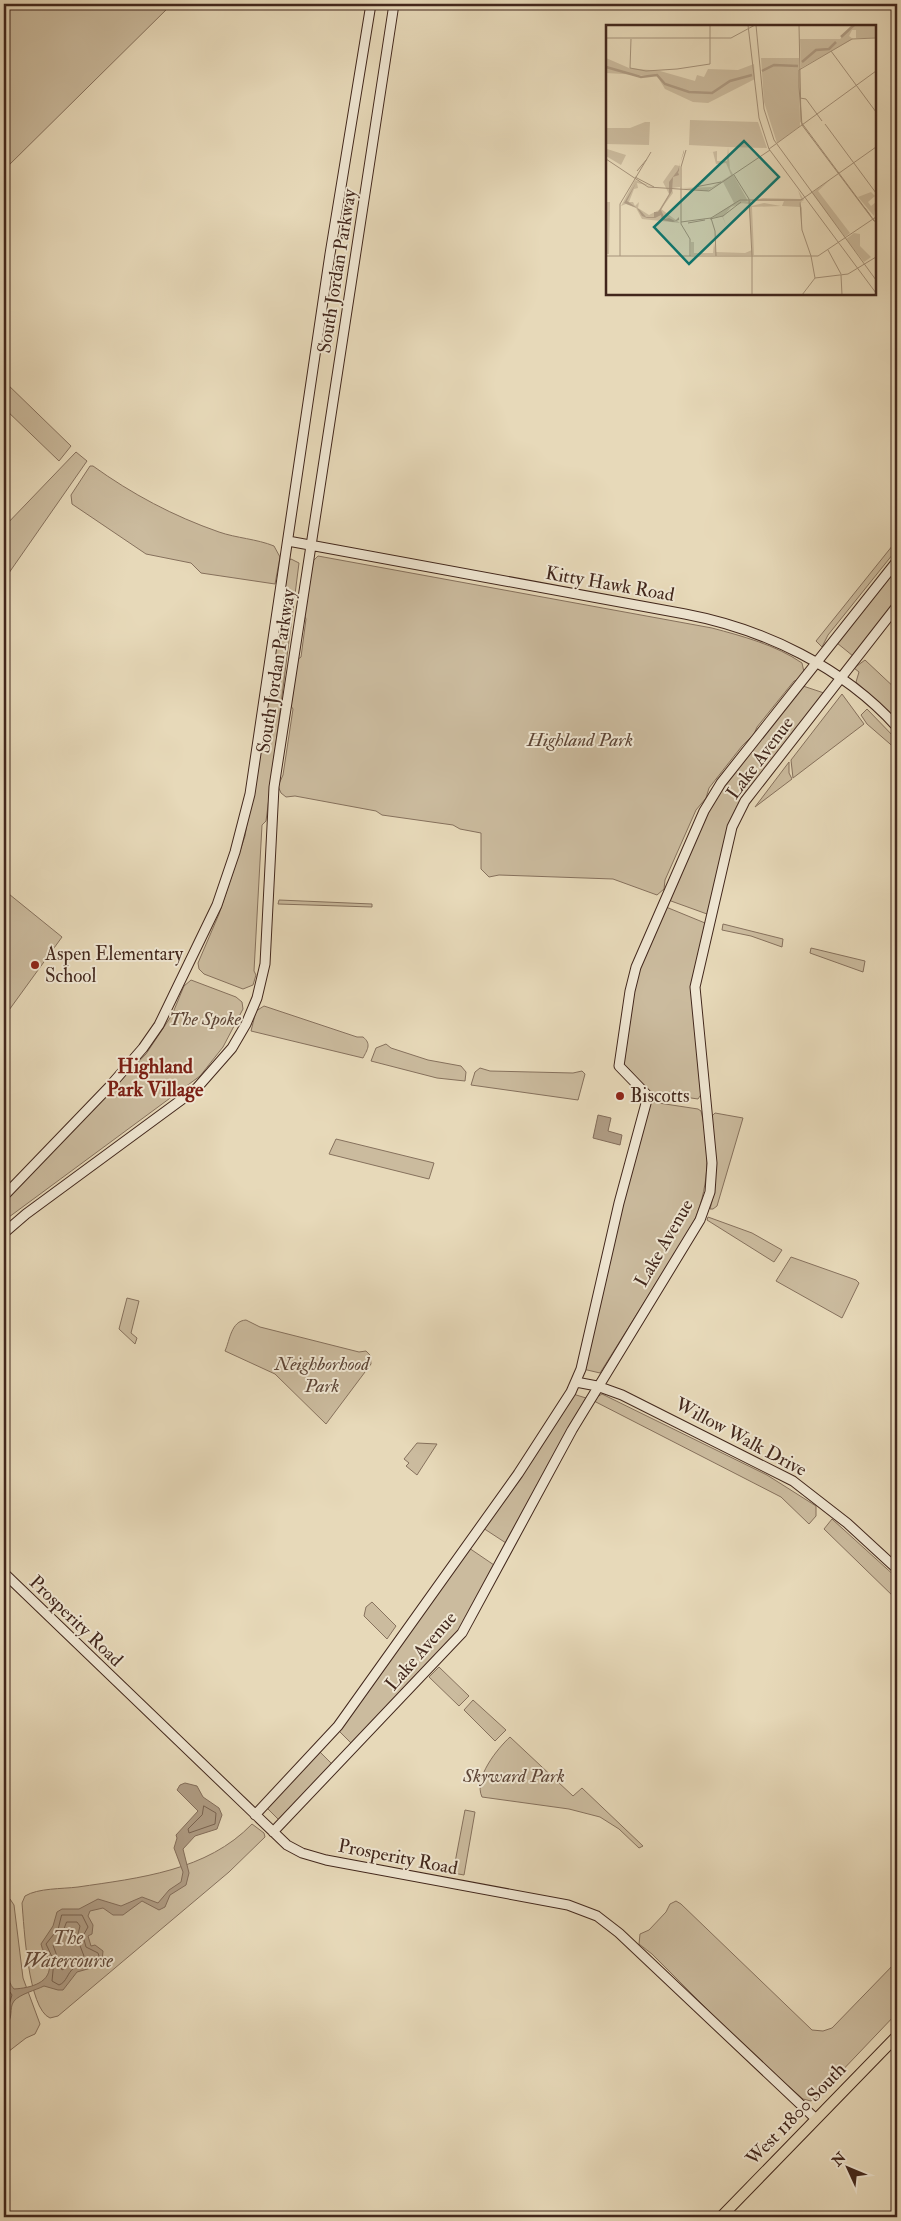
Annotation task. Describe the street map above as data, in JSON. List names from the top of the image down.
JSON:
{
  "streets": {
    "main road": ["West 11800 South"],
    "street": [
      "South Jordan Parkway",
      "Kitty Hawk Road",
      "Lake Avenue",
      "Willow Walk Drive",
      "Prosperity Road"
    ]
  },
  "crossings": [
    ["South Jordan Parkway", "Kitty Hawk Road"],
    ["Kitty Hawk Road", "Lake Avenue"],
    ["Lake Avenue", "Willow Walk Drive"],
    ["Lake Avenue", "Prosperity Road"],
    ["Prosperity Road", "West 11800 South"]
  ],
  "districts": ["Highland Park Village"],
  "water": ["The Watercourse"],
  "parks": [
    "Highland Park",
    "The Spoke",
    "Neighborhood Park",
    "Skyward Park"
  ],
  "places": ["Aspen Elementary School", "Biscotts"],
  "north": "top left"
}
